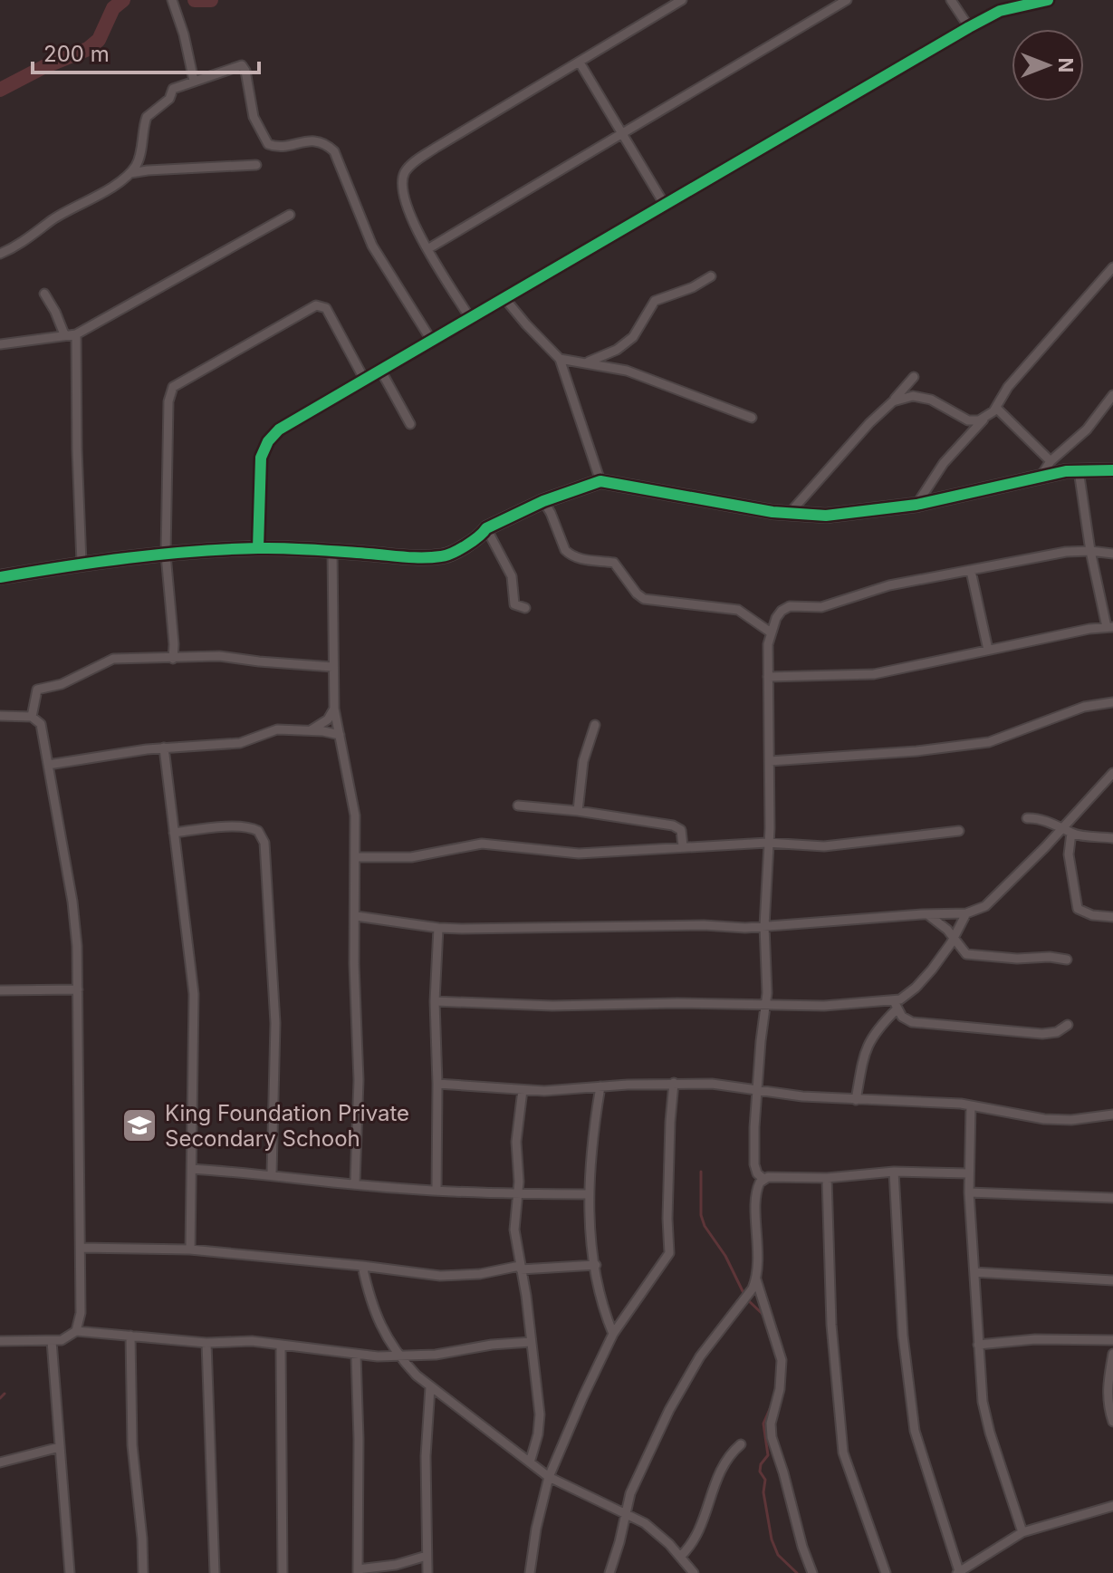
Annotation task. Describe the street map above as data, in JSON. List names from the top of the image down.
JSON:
{
  "places": {
    "school or university": ["King Foundation Private Secondary Schooh"]
  },
  "scale_bar": "200 m",
  "north": "right"
}
